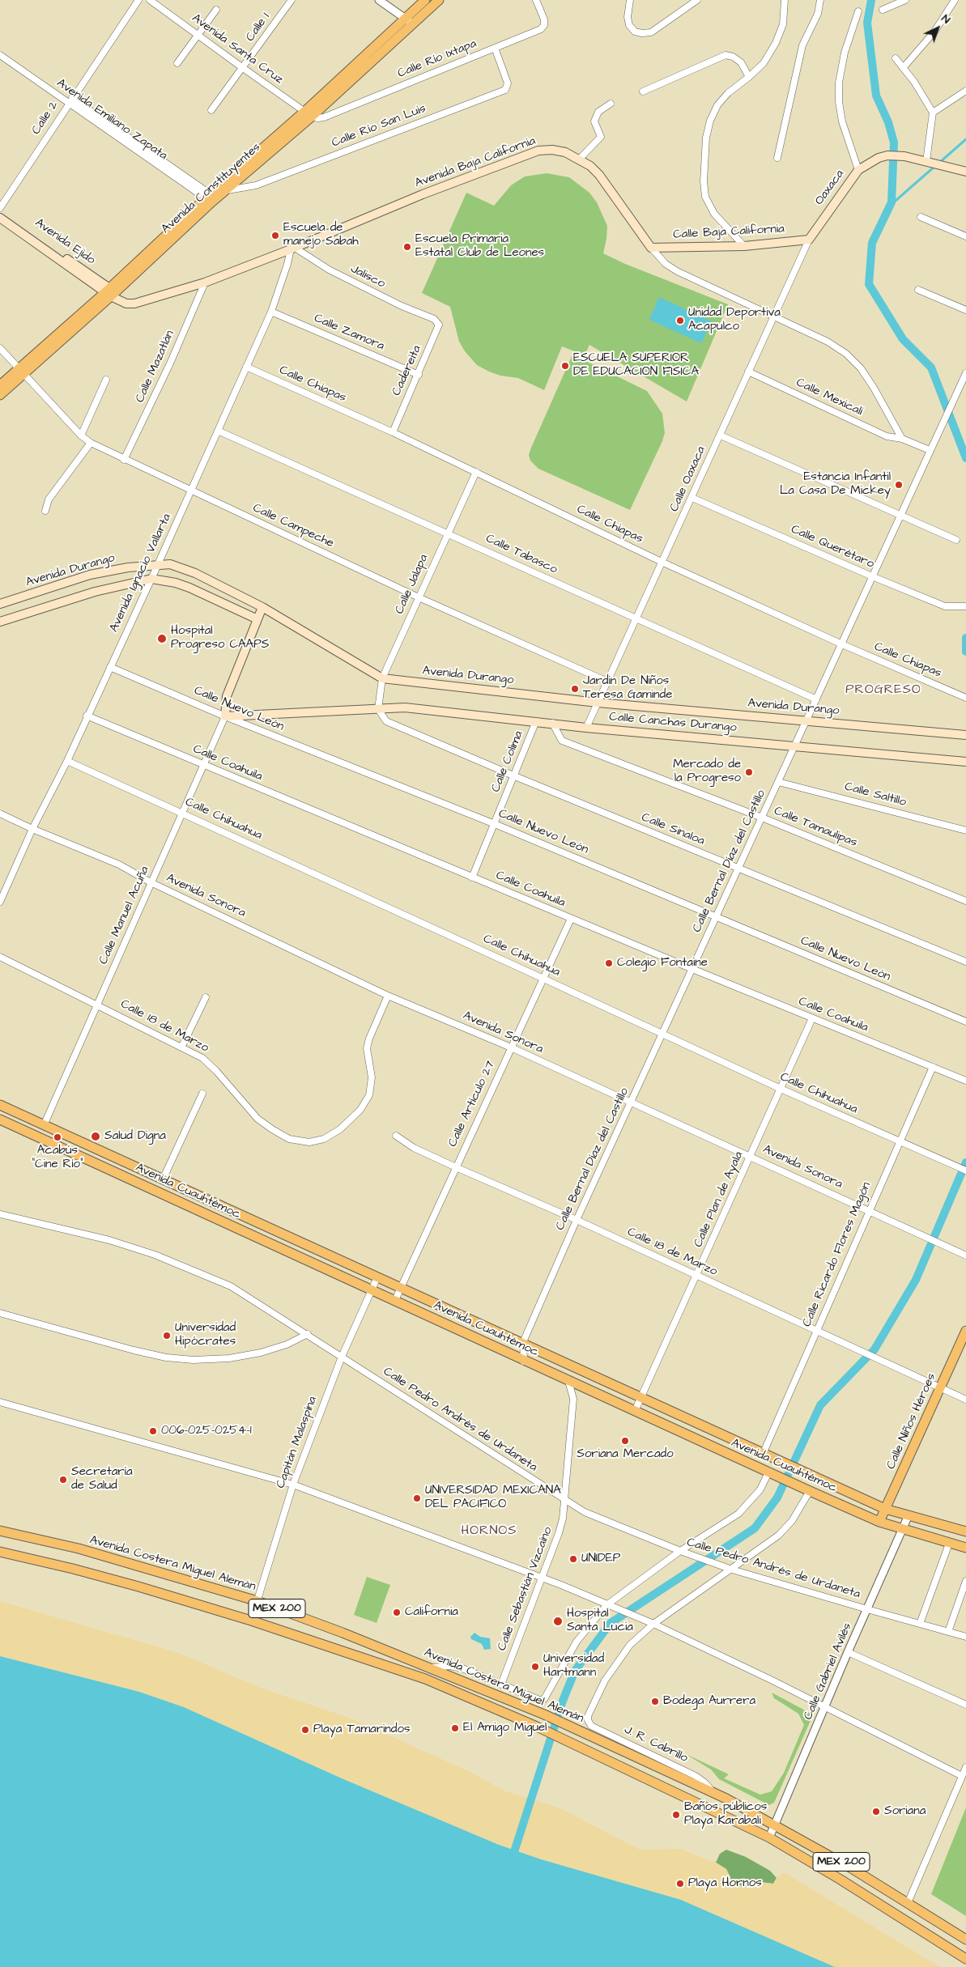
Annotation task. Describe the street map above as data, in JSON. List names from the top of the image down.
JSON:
{
  "streets": {
    "main road": [
      "Avenida Baja California",
      "Oaxaca",
      "Avenida Constituyentes",
      "Calle Baja California",
      "Avenida Ejido",
      "Avenida Durango",
      "Calle Canchas Durango",
      "Avenida Cuauhtémoc",
      "Calle Niños Héroes",
      "Avenida Costera Miguel Alemán",
      "MEX 200"
    ],
    "street": [
      "Calle 1",
      "Avenida Santa Cruz",
      "Calle Río Ixtapa",
      "Calle 2",
      "Avenida Emiliano Zapata",
      "Calle Río San Luis",
      "Jalisco",
      "Calle Zamora",
      "Calle Mazatlán",
      "Cadereita",
      "Calle Chiapas",
      "Calle Mexicali",
      "Calle Oaxaca",
      "Calle Campeche",
      "Calle Querétaro",
      "Calle Tabasco",
      "Avenida Ignacio Vallarta",
      "Calle Jalapa",
      "Calle Nuevo León",
      "Calle Colima",
      "Calle Coahuila",
      "Calle Saltillo",
      "Calle Chihuahua",
      "Calle Tamaulipas",
      "Calle Sinaloa",
      "Calle Bernal Díaz del Castillo",
      "Avenida Sonora",
      "Calle Manuel Acuña",
      "Calle 18 de Marzo",
      "Calle Artículo 27",
      "Calle Plan de Ayala",
      "Calle Ricardo Flores Magón",
      "Calle Pedro Andrés de Urdaneta",
      "Capitán Malaspina",
      "Calle Sebastián Vizcaíno",
      "Calle Gabriel Avilés",
      "J. R. Cabrillo"
    ]
  },
  "crossings": [
    ["Calle 1", "Avenida Santa Cruz"],
    ["Avenida Santa Cruz", "Calle Río Ixtapa"],
    ["Avenida Santa Cruz", "Avenida Constituyentes"],
    ["Calle Río Ixtapa", "Calle Río San Luis"],
    ["Calle Río Ixtapa", "Avenida Constituyentes"],
    ["Calle 2", "Avenida Emiliano Zapata"],
    ["Avenida Emiliano Zapata", "Calle Río San Luis"],
    ["Avenida Emiliano Zapata", "Avenida Constituyentes"],
    ["Calle Río San Luis", "Avenida Constituyentes"],
    ["Avenida Baja California", "Avenida Constituyentes"],
    ["Avenida Baja California", "Calle Baja California"],
    ["Avenida Baja California", "Avenida Ejido"],
    ["Avenida Baja California", "Jalisco"],
    ["Avenida Baja California", "Calle Mazatlán"],
    ["Avenida Baja California", "Calle Mexicali"],
    ["Avenida Baja California", "Calle Oaxaca"],
    ["Avenida Baja California", "Avenida Ignacio Vallarta"],
    ["Oaxaca", "Calle Baja California"],
    ["Oaxaca", "Calle Oaxaca"],
    ["Avenida Constituyentes", "Avenida Ejido"],
    ["Avenida Constituyentes", "Calle Campeche"],
    ["Calle Baja California", "Calle Oaxaca"],
    ["Jalisco", "Cadereita"],
    ["Jalisco", "Avenida Ignacio Vallarta"],
    ["Calle Zamora", "Cadereita"],
    ["Calle Zamora", "Avenida Ignacio Vallarta"],
    ["Calle Mazatlán", "Calle Campeche"],
    ["Cadereita", "Calle Chiapas"],
    ["Calle Chiapas", "Calle Oaxaca"],
    ["Calle Chiapas", "Avenida Ignacio Vallarta"],
    ["Calle Chiapas", "Calle Jalapa"],
    ["Calle Chiapas", "Calle Bernal Díaz del Castillo"],
    ["Calle Mexicali", "Calle Oaxaca"],
    ["Calle Oaxaca", "Calle Campeche"],
    ["Calle Oaxaca", "Calle Querétaro"],
    ["Calle Oaxaca", "Calle Tabasco"],
    ["Calle Oaxaca", "Avenida Durango"],
    ["Calle Oaxaca", "Calle Canchas Durango"],
    ["Calle Campeche", "Avenida Ignacio Vallarta"],
    ["Calle Campeche", "Calle Jalapa"],
    ["Calle Querétaro", "Calle Bernal Díaz del Castillo"],
    ["Calle Tabasco", "Avenida Ignacio Vallarta"],
    ["Calle Tabasco", "Calle Jalapa"],
    ["Calle Tabasco", "Calle Bernal Díaz del Castillo"],
    ["Avenida Durango", "Avenida Ignacio Vallarta"],
    ["Avenida Durango", "Calle Jalapa"],
    ["Avenida Durango", "Calle Bernal Díaz del Castillo"],
    ["Avenida Ignacio Vallarta", "Calle Nuevo León"],
    ["Avenida Ignacio Vallarta", "Calle Coahuila"],
    ["Avenida Ignacio Vallarta", "Calle Chihuahua"],
    ["Avenida Ignacio Vallarta", "Avenida Sonora"],
    ["Calle Jalapa", "Calle Canchas Durango"],
    ["Calle Jalapa", "Calle Sinaloa"],
    ["Calle Nuevo León", "Calle Colima"],
    ["Calle Nuevo León", "Calle Bernal Díaz del Castillo"],
    ["Calle Nuevo León", "Calle Manuel Acuña"],
    ["Calle Canchas Durango", "Calle Colima"],
    ["Calle Canchas Durango", "Calle Tamaulipas"],
    ["Calle Canchas Durango", "Calle Sinaloa"],
    ["Calle Canchas Durango", "Calle Bernal Díaz del Castillo"],
    ["Calle Colima", "Calle Coahuila"],
    ["Calle Colima", "Calle Sinaloa"],
    ["Calle Coahuila", "Calle Bernal Díaz del Castillo"],
    ["Calle Coahuila", "Calle Manuel Acuña"],
    ["Calle Coahuila", "Calle Artículo 27"],
    ["Calle Coahuila", "Calle Plan de Ayala"],
    ["Calle Coahuila", "Calle Ricardo Flores Magón"],
    ["Calle Saltillo", "Calle Bernal Díaz del Castillo"],
    ["Calle Chihuahua", "Calle Bernal Díaz del Castillo"],
    ["Calle Chihuahua", "Calle Manuel Acuña"],
    ["Calle Chihuahua", "Calle Artículo 27"],
    ["Calle Chihuahua", "Calle Plan de Ayala"],
    ["Calle Chihuahua", "Calle Ricardo Flores Magón"],
    ["Calle Tamaulipas", "Calle Bernal Díaz del Castillo"],
    ["Calle Sinaloa", "Calle Bernal Díaz del Castillo"],
    ["Calle Bernal Díaz del Castillo", "Avenida Sonora"],
    ["Calle Bernal Díaz del Castillo", "Calle 18 de Marzo"],
    ["Calle Bernal Díaz del Castillo", "Avenida Cuauhtémoc"],
    ["Avenida Sonora", "Calle Manuel Acuña"],
    ["Avenida Sonora", "Calle 18 de Marzo"],
    ["Avenida Sonora", "Calle Artículo 27"],
    ["Avenida Sonora", "Calle Plan de Ayala"],
    ["Avenida Sonora", "Calle Ricardo Flores Magón"],
    ["Calle Manuel Acuña", "Calle 18 de Marzo"],
    ["Calle Manuel Acuña", "Avenida Cuauhtémoc"],
    ["Calle 18 de Marzo", "Calle Artículo 27"],
    ["Calle 18 de Marzo", "Calle Plan de Ayala"],
    ["Calle 18 de Marzo", "Calle Ricardo Flores Magón"],
    ["Calle 18 de Marzo", "Calle Niños Héroes"],
    ["Calle Artículo 27", "Avenida Cuauhtémoc"],
    ["Avenida Cuauhtémoc", "Calle Plan de Ayala"],
    ["Avenida Cuauhtémoc", "Calle Ricardo Flores Magón"],
    ["Avenida Cuauhtémoc", "Calle Niños Héroes"],
    ["Avenida Cuauhtémoc", "Capitán Malaspina"],
    ["Avenida Cuauhtémoc", "Calle Sebastián Vizcaíno"],
    ["Avenida Cuauhtémoc", "Calle Gabriel Avilés"],
    ["Calle Pedro Andrés de Urdaneta", "Capitán Malaspina"],
    ["Calle Pedro Andrés de Urdaneta", "Calle Sebastián Vizcaíno"],
    ["Calle Pedro Andrés de Urdaneta", "Calle Gabriel Avilés"],
    ["Capitán Malaspina", "Avenida Costera Miguel Alemán"],
    ["Avenida Costera Miguel Alemán", "Calle Gabriel Avilés"],
    ["Avenida Costera Miguel Alemán", "J. R. Cabrillo"]
  ],
  "districts": ["PROGRESO", "HORNOS"],
  "places": [
    "Escuela de manejo Sabah",
    "Escuela Primaria Estatal Club de Leones",
    "Unidad Deportiva Acapulco",
    "ESCUELA SUPERIOR DE EDUCACION FISICA",
    "Estancia Infantil La Casa De Mickey",
    "Hospital Progreso CAAPS",
    "Jardin De Niños Teresa Gaminde",
    "Mercado de la Progreso",
    "Colegio Fontaine",
    "Salud Digna",
    "Acabús \"Cine Río\"",
    "Universidad Hipócrates",
    "006-025-0254-1",
    "Soriana Mercado",
    "Secretaría de Salud",
    "UNIVERSIDAD MEXICANA DEL PACIFICO",
    "UNIDEP",
    "California",
    "Hospital Santa Lucia",
    "Universidad Hartmann",
    "Bodega Aurrera",
    "El Amigo Miguel",
    "Playa Tamarindos",
    "Soriana",
    "Baños públicos Playa Karabali",
    "Playa Hornos"
  ],
  "north": "top right"
}
